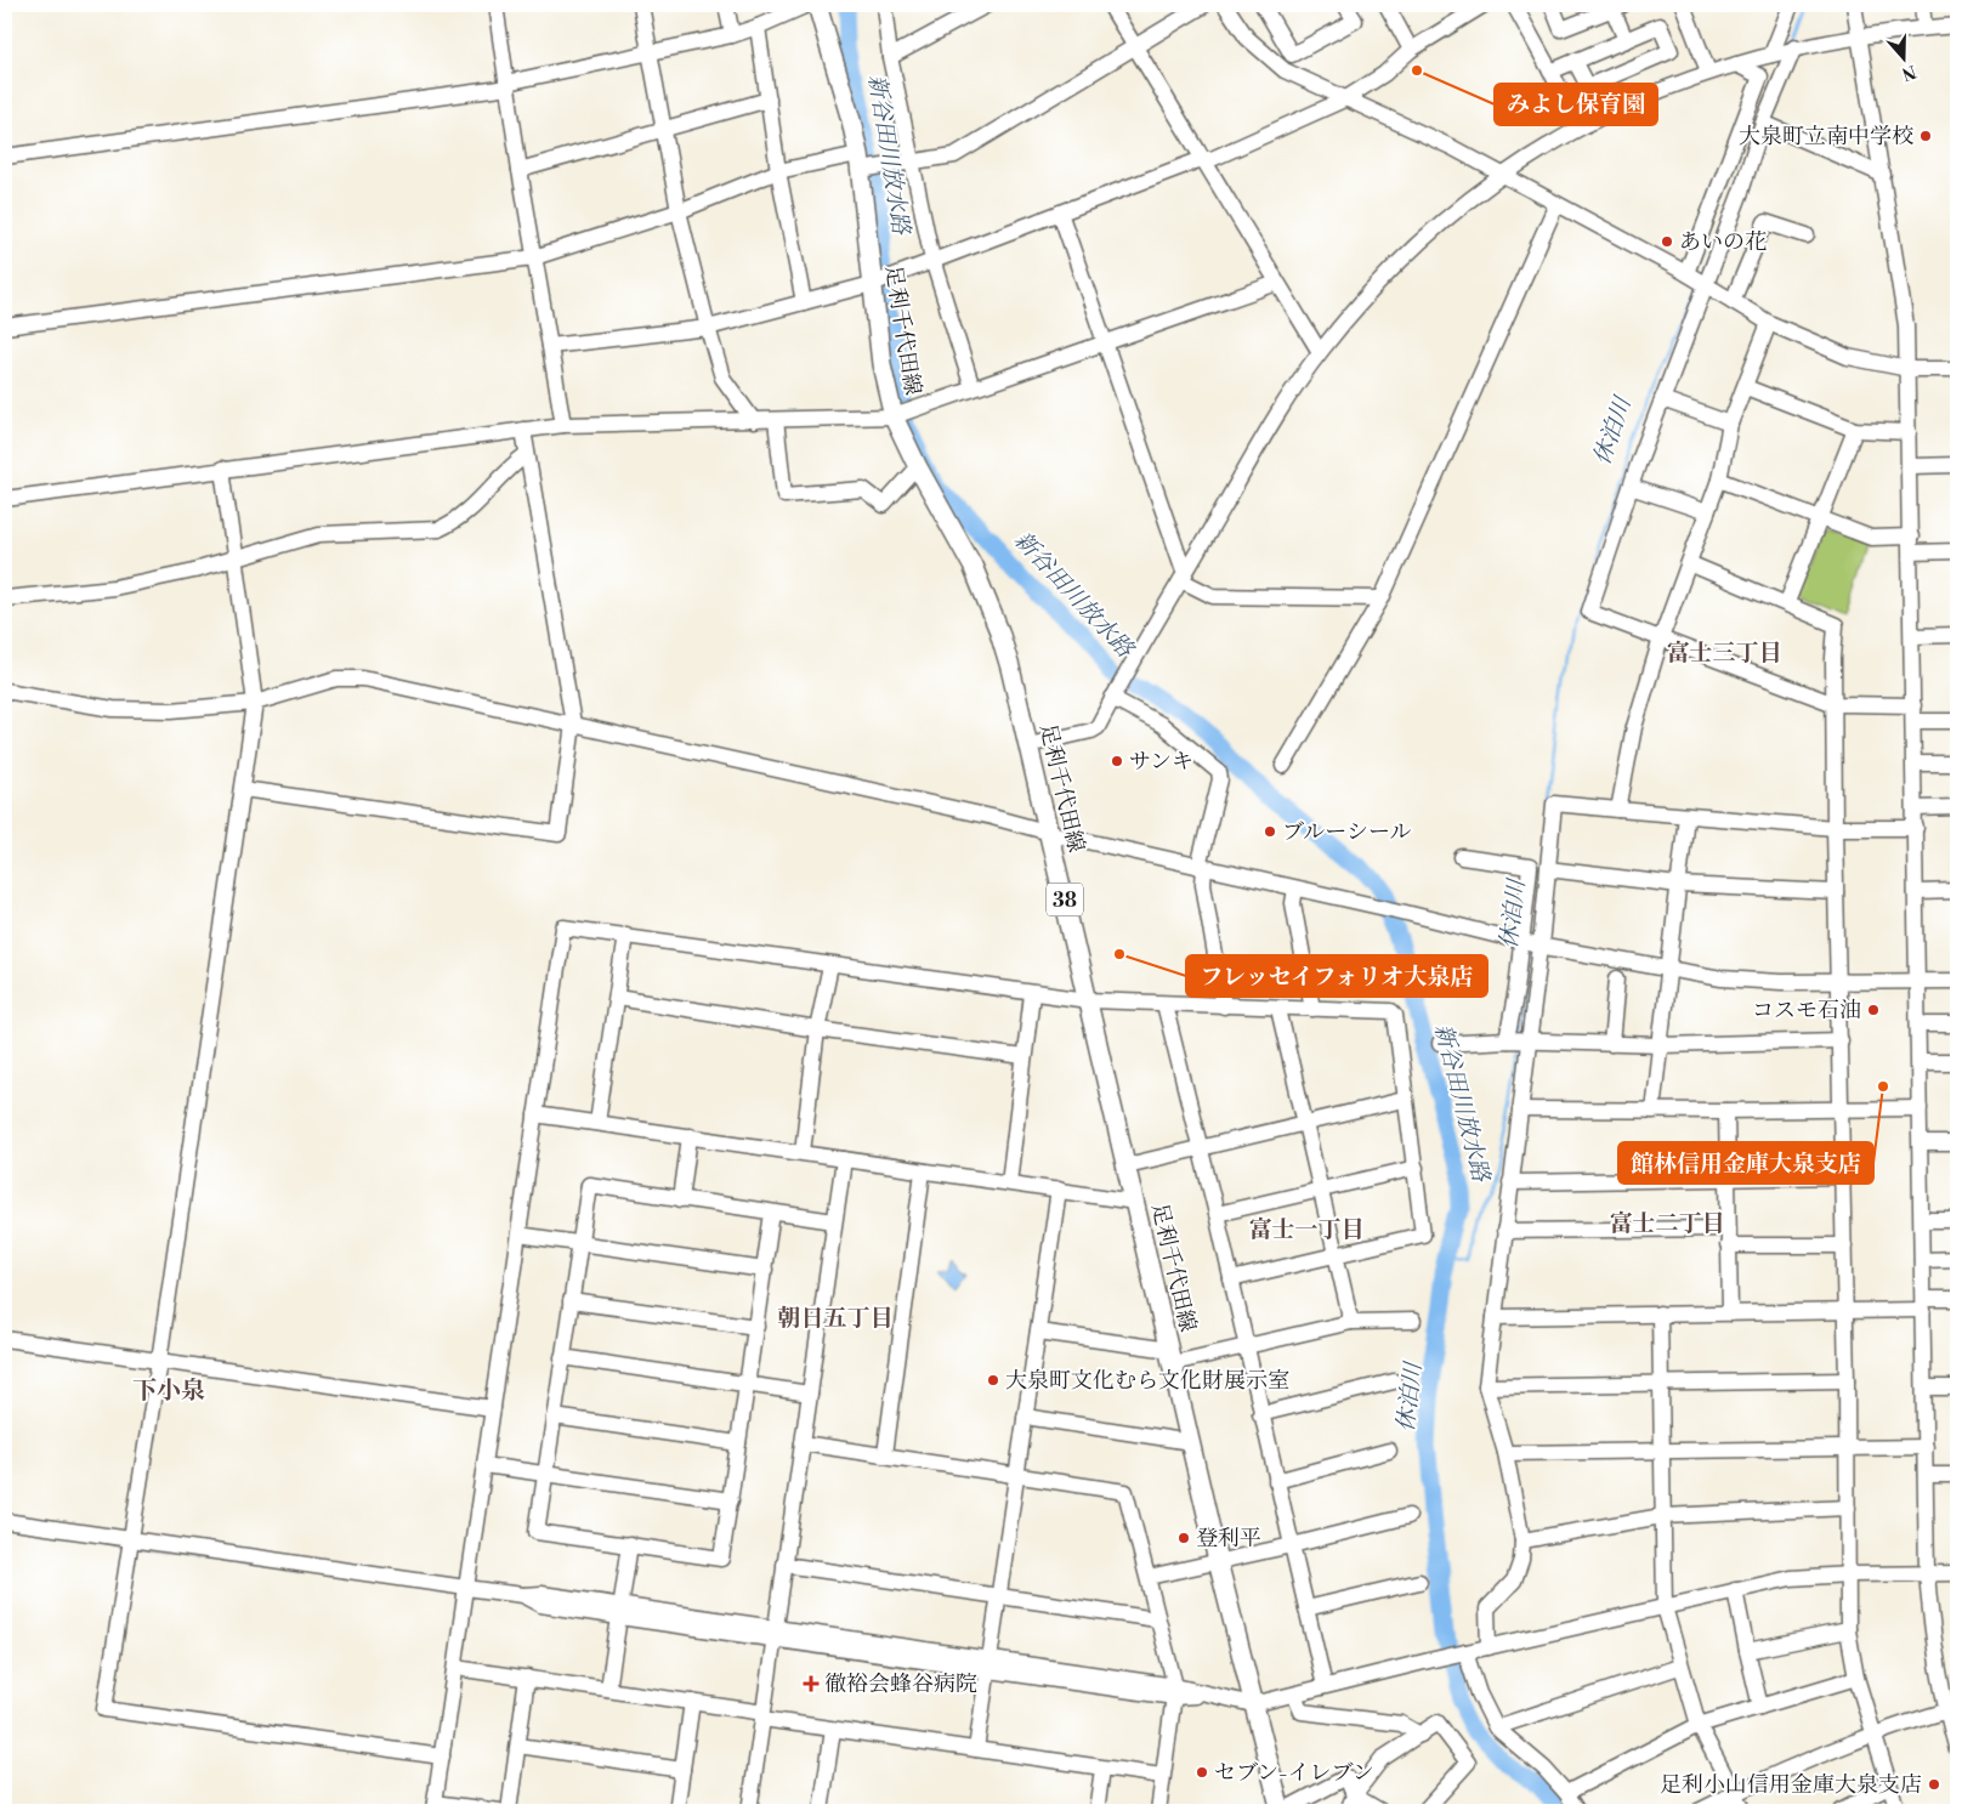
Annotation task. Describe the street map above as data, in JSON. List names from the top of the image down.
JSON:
{
  "streets": {
    "main road": ["足利千代田線", "38"]
  },
  "districts": [
    "富士三丁目",
    "富士二丁目",
    "富士一丁目",
    "朝日五丁目",
    "下小泉"
  ],
  "water": ["新谷田川放水路", "休泊川"],
  "places": {
    "other": [
      "みよし保育園",
      "大泉町立南中学校",
      "あいの花",
      "サンキ",
      "ブルーシール",
      "フレッセイフォリオ大泉店",
      "コスモ石油",
      "館林信用金庫大泉支店",
      "大泉町文化むら文化財展示室",
      "登利平",
      "セブン-イレブン",
      "足利小山信用金庫大泉支店"
    ],
    "health": ["徹裕会蜂谷病院"]
  },
  "north": "bottom"
}
